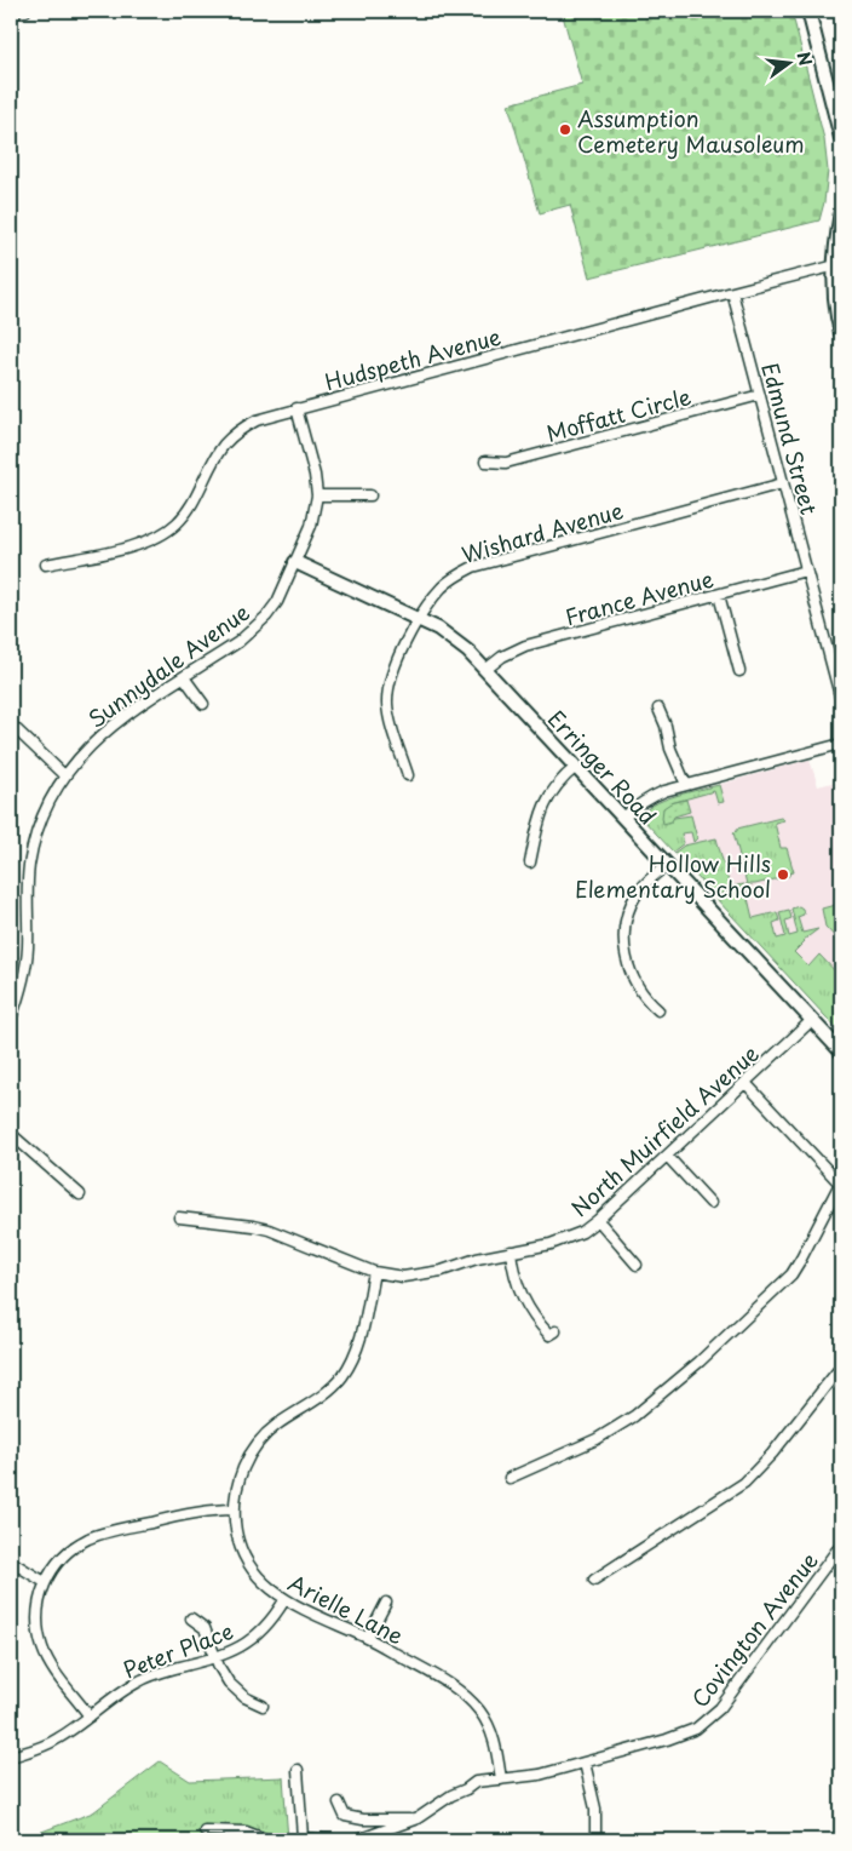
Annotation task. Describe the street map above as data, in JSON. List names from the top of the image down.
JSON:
{
  "streets": {
    "street": [
      "Hudspeth Avenue",
      "Moffatt Circle",
      "Edmund Street",
      "Wishard Avenue",
      "France Avenue",
      "Sunnydale Avenue",
      "Erringer Road",
      "North Muirfield Avenue",
      "Arielle Lane",
      "Covington Avenue",
      "Peter Place"
    ]
  },
  "crossings": [
    ["Hudspeth Avenue", "Edmund Street"],
    ["Hudspeth Avenue", "Sunnydale Avenue"],
    ["Moffatt Circle", "Edmund Street"],
    ["Edmund Street", "Wishard Avenue"],
    ["Edmund Street", "France Avenue"],
    ["Wishard Avenue", "Erringer Road"],
    ["France Avenue", "Erringer Road"],
    ["Sunnydale Avenue", "Erringer Road"],
    ["Erringer Road", "North Muirfield Avenue"],
    ["North Muirfield Avenue", "Arielle Lane"],
    ["Arielle Lane", "Covington Avenue"],
    ["Arielle Lane", "Peter Place"]
  ],
  "places": ["Assumption Cemetery Mausoleum", "Hollow Hills Elementary School"],
  "north": "right"
}
